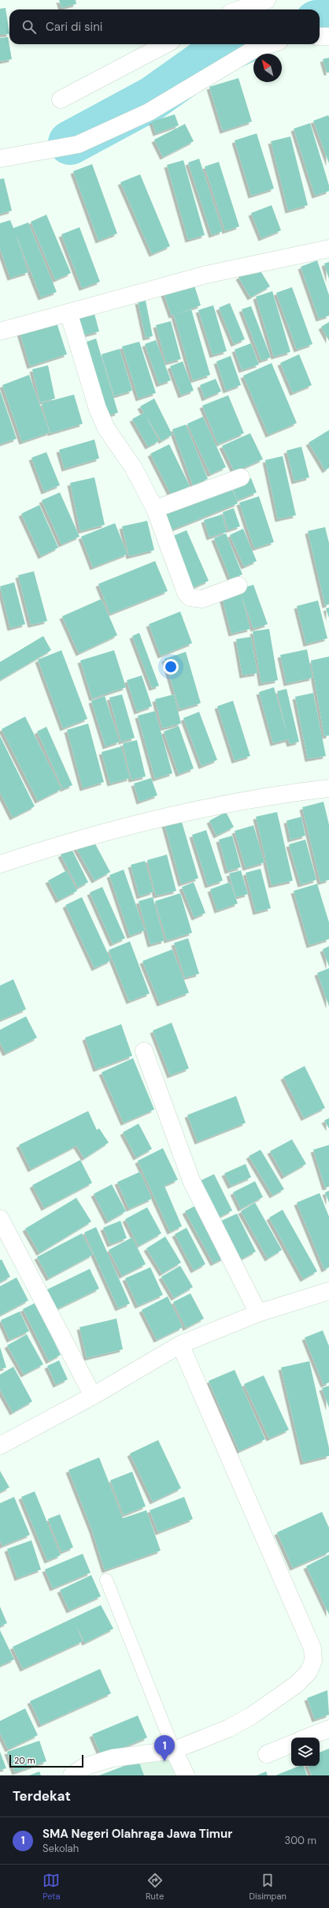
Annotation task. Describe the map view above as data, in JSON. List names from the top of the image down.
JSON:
{
  "scale_bar": "20 m",
  "north": "top left",
  "page": {
    "search": "Cari di sini",
    "pins": "1",
    "scale": "20 m",
    "heading": "Terdekat",
    "list": [
      {
        "mark": "1",
        "name": "SMA Negeri Olahraga Jawa Timur",
        "note": "Sekolah",
        "value": "300 m"
      }
    ],
    "nav": ["Peta", "Rute", "Disimpan"]
  }
}
